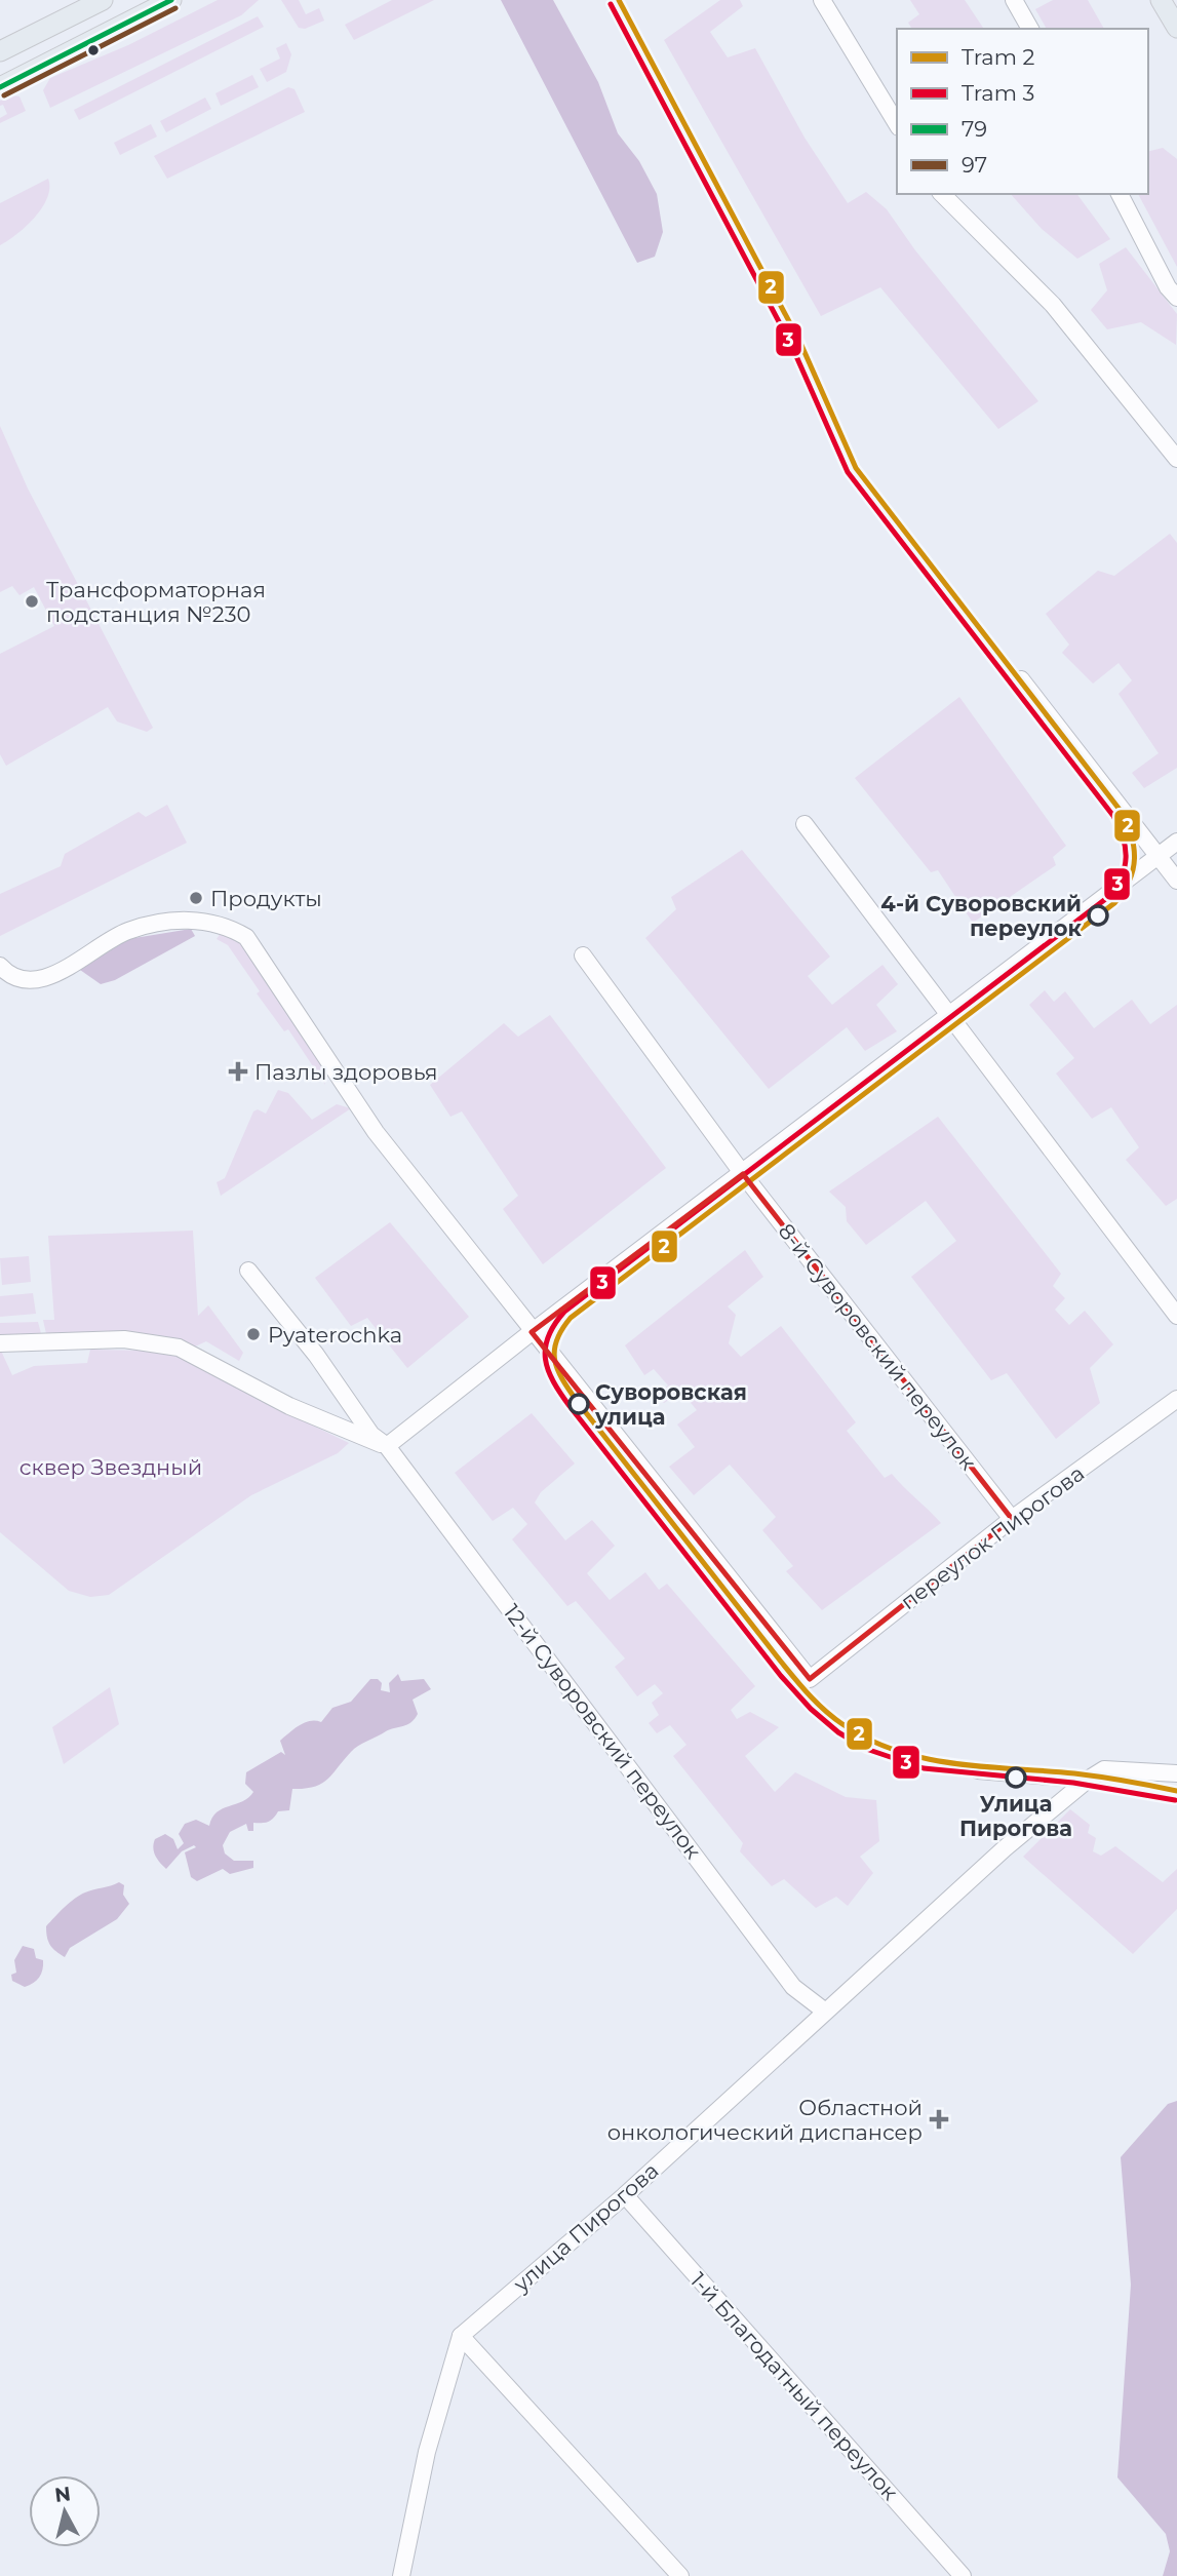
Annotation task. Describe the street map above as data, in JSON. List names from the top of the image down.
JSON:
{
  "streets": {
    "street": [
      "8-й Суворовский переулок",
      "переулок Пирогова",
      "12-й Суворовский переулок",
      "улица Пирогова",
      "1-й Благодатный переулок"
    ]
  },
  "crossings": [
    ["8-й Суворовский переулок", "переулок Пирогова"],
    ["12-й Суворовский переулок", "улица Пирогова"],
    ["улица Пирогова", "1-й Благодатный переулок"]
  ],
  "parks": ["сквер Звездный"],
  "places": {
    "other": [
      "Трансформаторная подстанция №230",
      "Продукты",
      "4-й Суворовский переулок",
      "Pyaterochka",
      "Суворовская улица",
      "Улица Пирогова"
    ],
    "health": ["Пазлы здоровья", "Областной онкологический диспансер"]
  },
  "lines": [
    "tram line 2",
    "transit line 79",
    "tram line 3",
    "transit line 97"
  ],
  "legend": [
    "Tram 2",
    "Tram 3",
    "79",
    "97"
  ],
  "north": "top"
}
